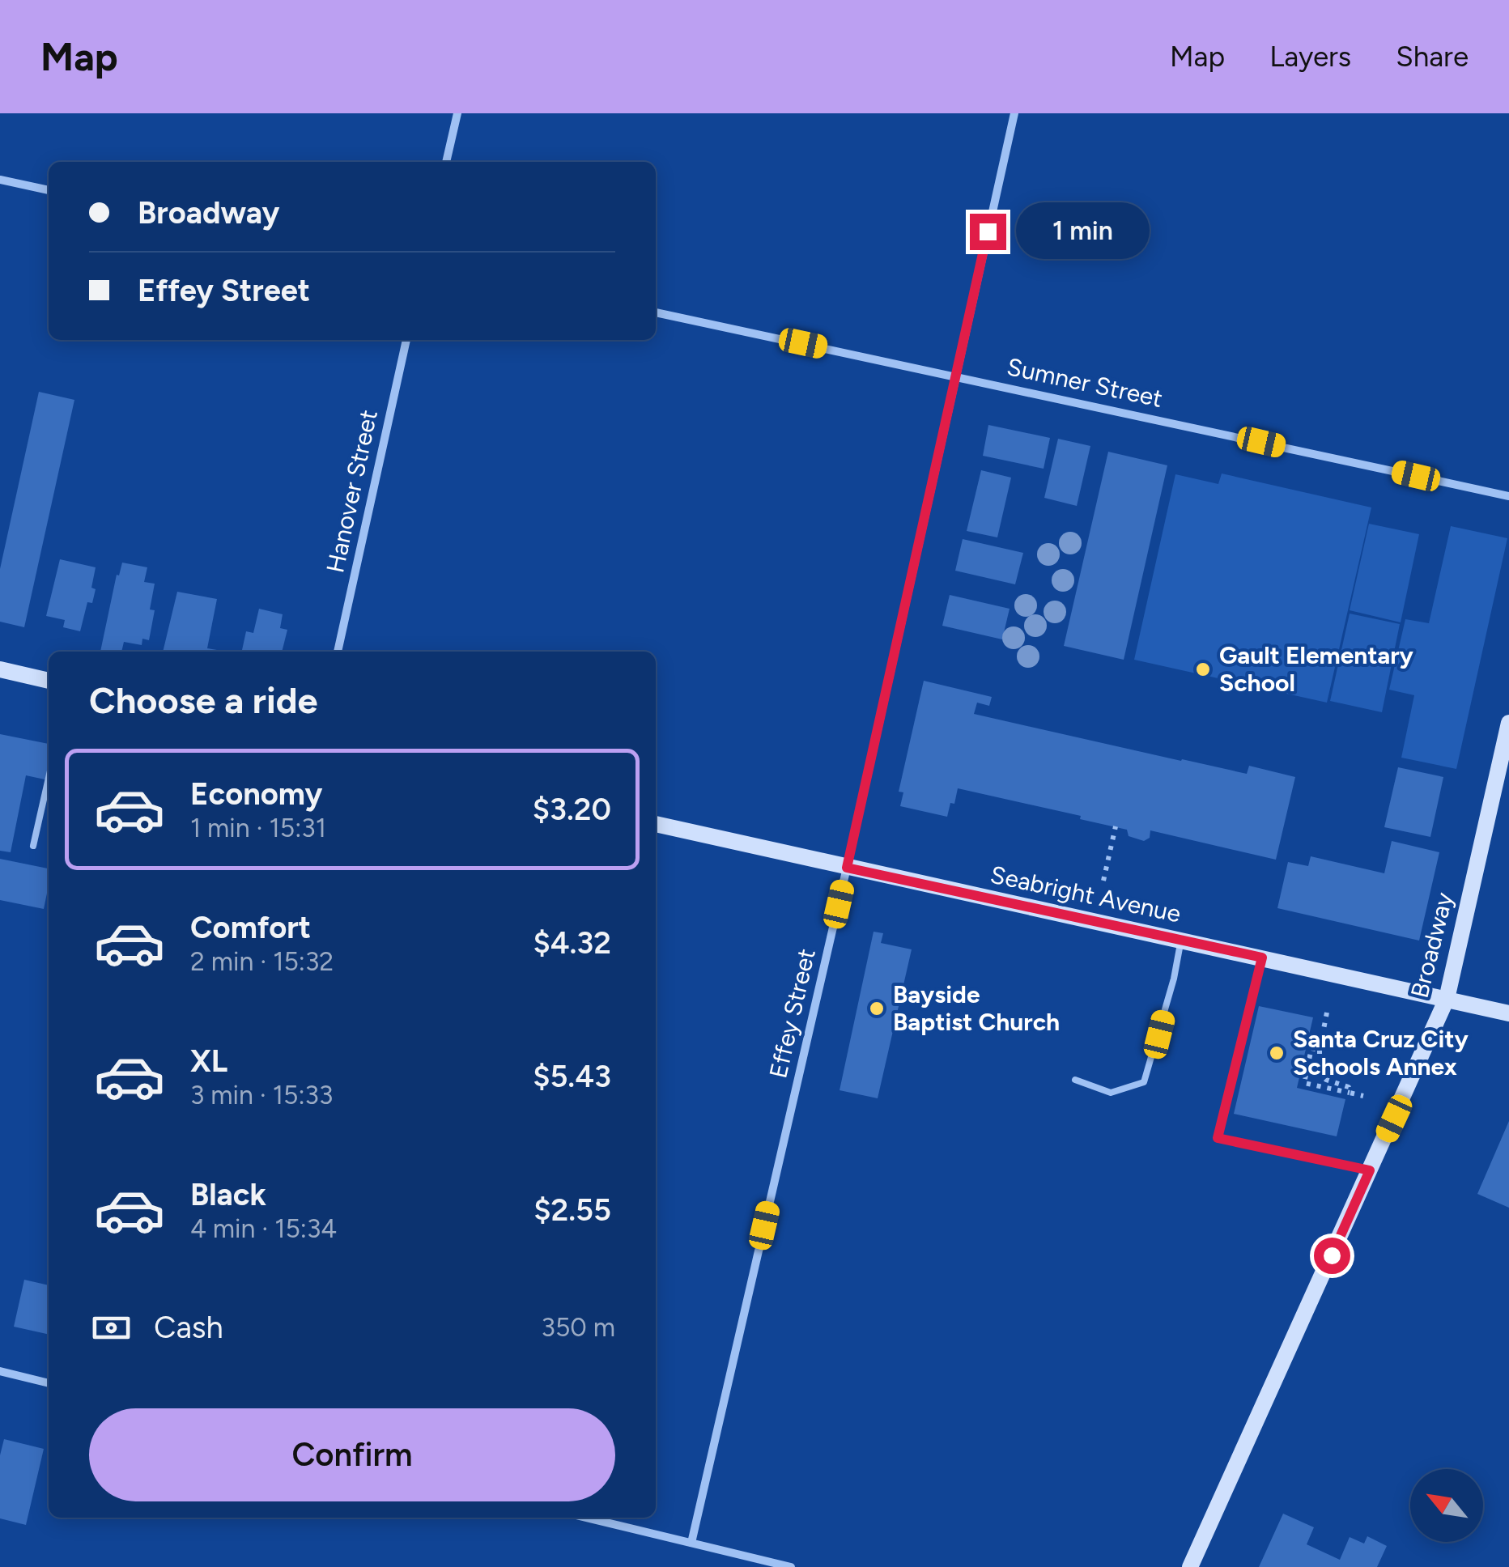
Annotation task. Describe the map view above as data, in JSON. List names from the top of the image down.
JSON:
{
  "streets": {
    "main road": ["Seabright Avenue", "Broadway"],
    "street": ["Sumner Street", "Hanover Street", "Effey Street"]
  },
  "crossings": [
    ["Sumner Street", "Effey Street"],
    ["Seabright Avenue", "Broadway"],
    ["Seabright Avenue", "Effey Street"]
  ],
  "places": ["Gault Elementary School", "Bayside Baptist Church", "Santa Cruz City Schools Annex"],
  "north": "top left",
  "page": {
    "header": "Map",
    "nav": ["Map", "Layers", "Share"],
    "banner": ["Broadway", "Effey Street"],
    "bubble": "1 min",
    "heading": "Choose a ride",
    "list": [
      {
        "name": "Economy",
        "note": "1 min · 15:31",
        "value": "$3.20"
      },
      {
        "name": "Comfort",
        "note": "2 min · 15:32",
        "value": "$4.32"
      },
      {
        "name": "XL",
        "note": "3 min · 15:33",
        "value": "$5.43"
      },
      {
        "name": "Black",
        "note": "4 min · 15:34",
        "value": "$2.55"
      }
    ],
    "pay": ["Cash", "350 m"],
    "buttons": "Confirm"
  }
}
